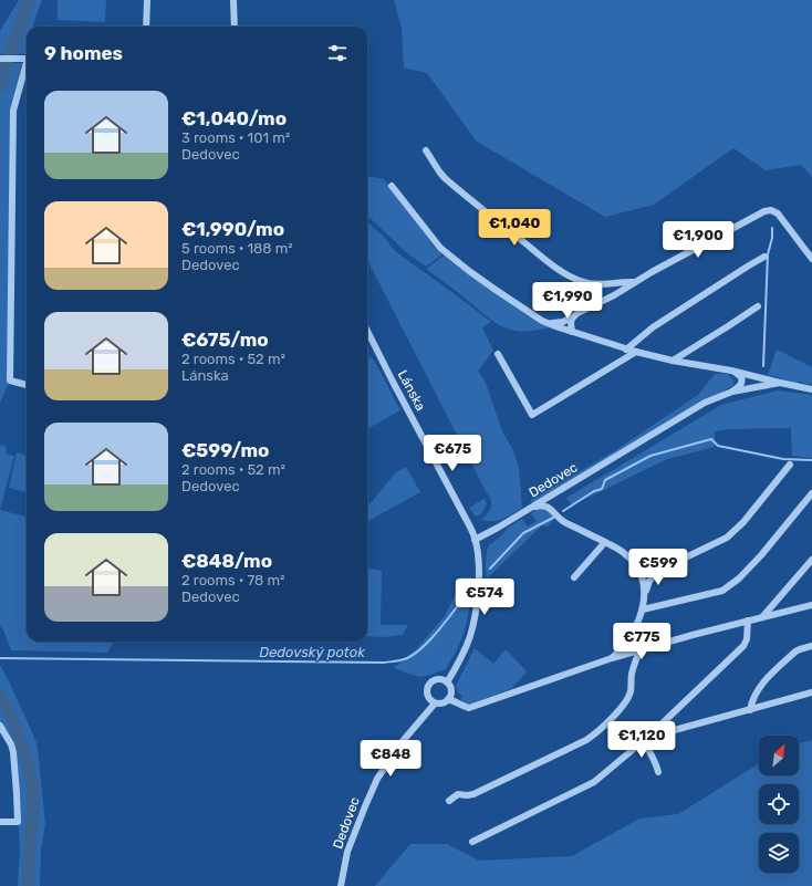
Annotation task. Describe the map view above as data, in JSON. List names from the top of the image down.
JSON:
{
  "streets": {
    "street": ["Lánska", "Dedovec"]
  },
  "crossings": [
    ["Lánska", "Dedovec"]
  ],
  "water": ["Dedovský potok"],
  "north": "top right",
  "page": {
    "heading": "9 homes",
    "list": [
      {
        "name": "€1,040/mo",
        "note": "3 rooms · 101 m² · Dedovec"
      },
      {
        "name": "€1,990/mo",
        "note": "5 rooms · 188 m² · Dedovec"
      },
      {
        "name": "€675/mo",
        "note": "2 rooms · 52 m² · Lánska"
      },
      {
        "name": "€599/mo",
        "note": "2 rooms · 52 m² · Dedovec"
      },
      {
        "name": "€848/mo",
        "note": "2 rooms · 78 m² · Dedovec"
      }
    ],
    "price": [
      "€1,040",
      "€1,900",
      "€1,990",
      "€675",
      "€599",
      "€574",
      "€775",
      "€1,120",
      "€848"
    ]
  }
}
